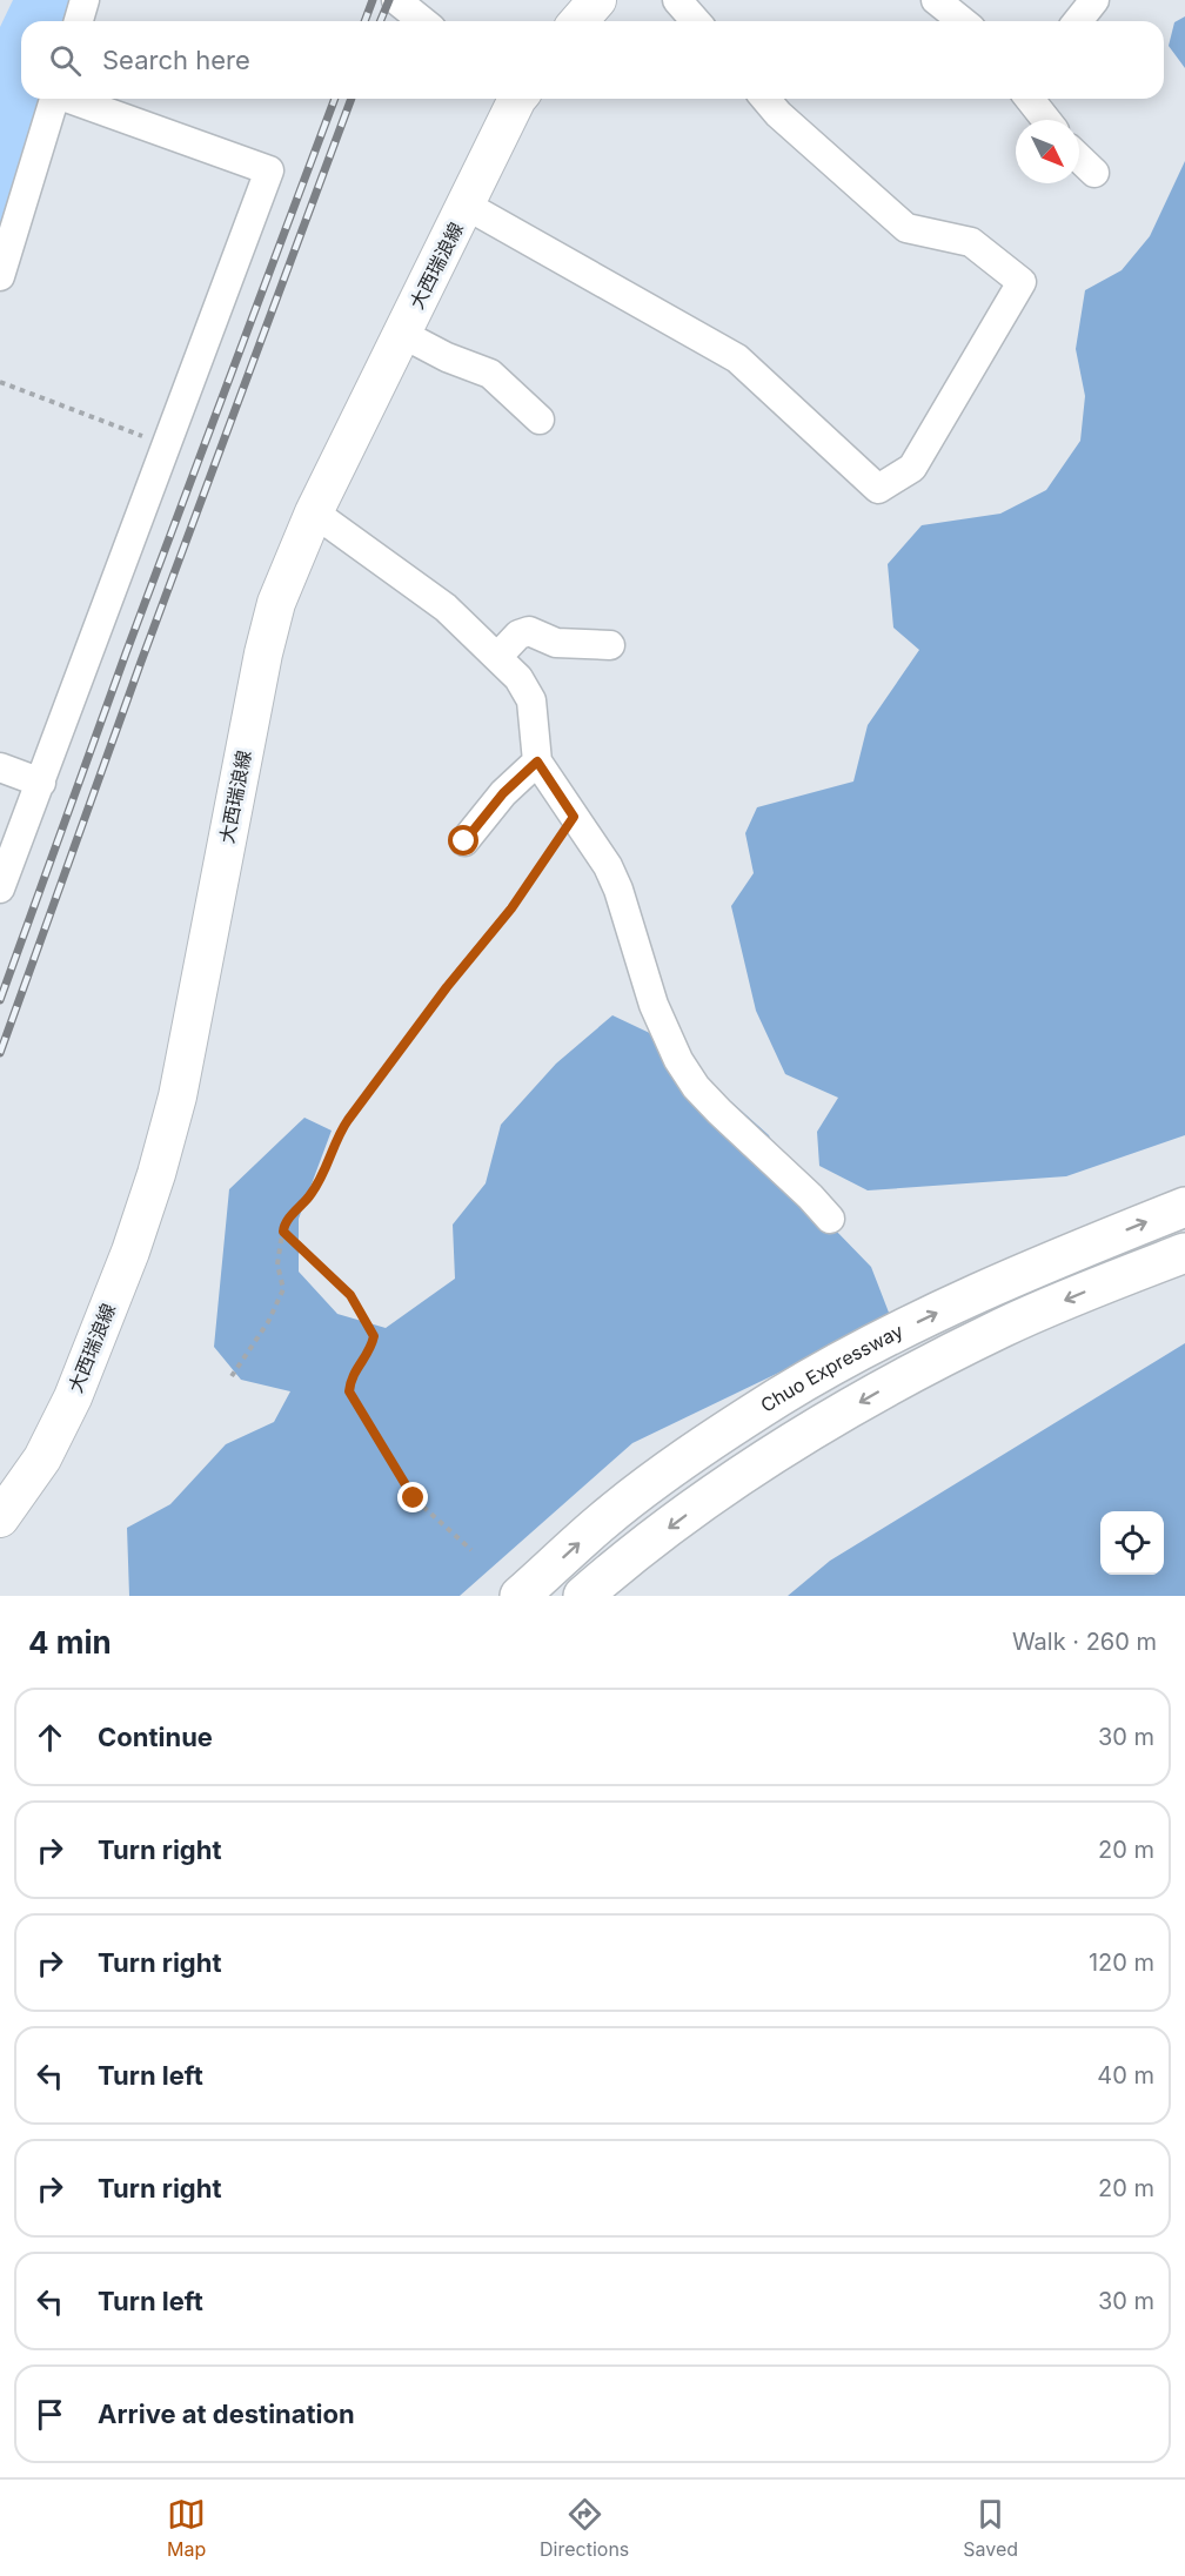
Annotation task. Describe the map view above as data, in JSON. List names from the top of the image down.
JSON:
{
  "streets": {
    "highway": ["Chuo Expressway"],
    "main road": ["大西瑞浪線"]
  },
  "north": "bottom right",
  "page": {
    "search": "Search here",
    "heading": ["4 min", "Walk · 260 m"],
    "list": [
      ["Continue", "30 m"],
      ["Turn right", "20 m"],
      ["Turn right", "120 m"],
      ["Turn left", "40 m"],
      ["Turn right", "20 m"],
      ["Turn left", "30 m"],
      "Arrive at destination"
    ],
    "nav": ["Map", "Directions", "Saved"]
  }
}
